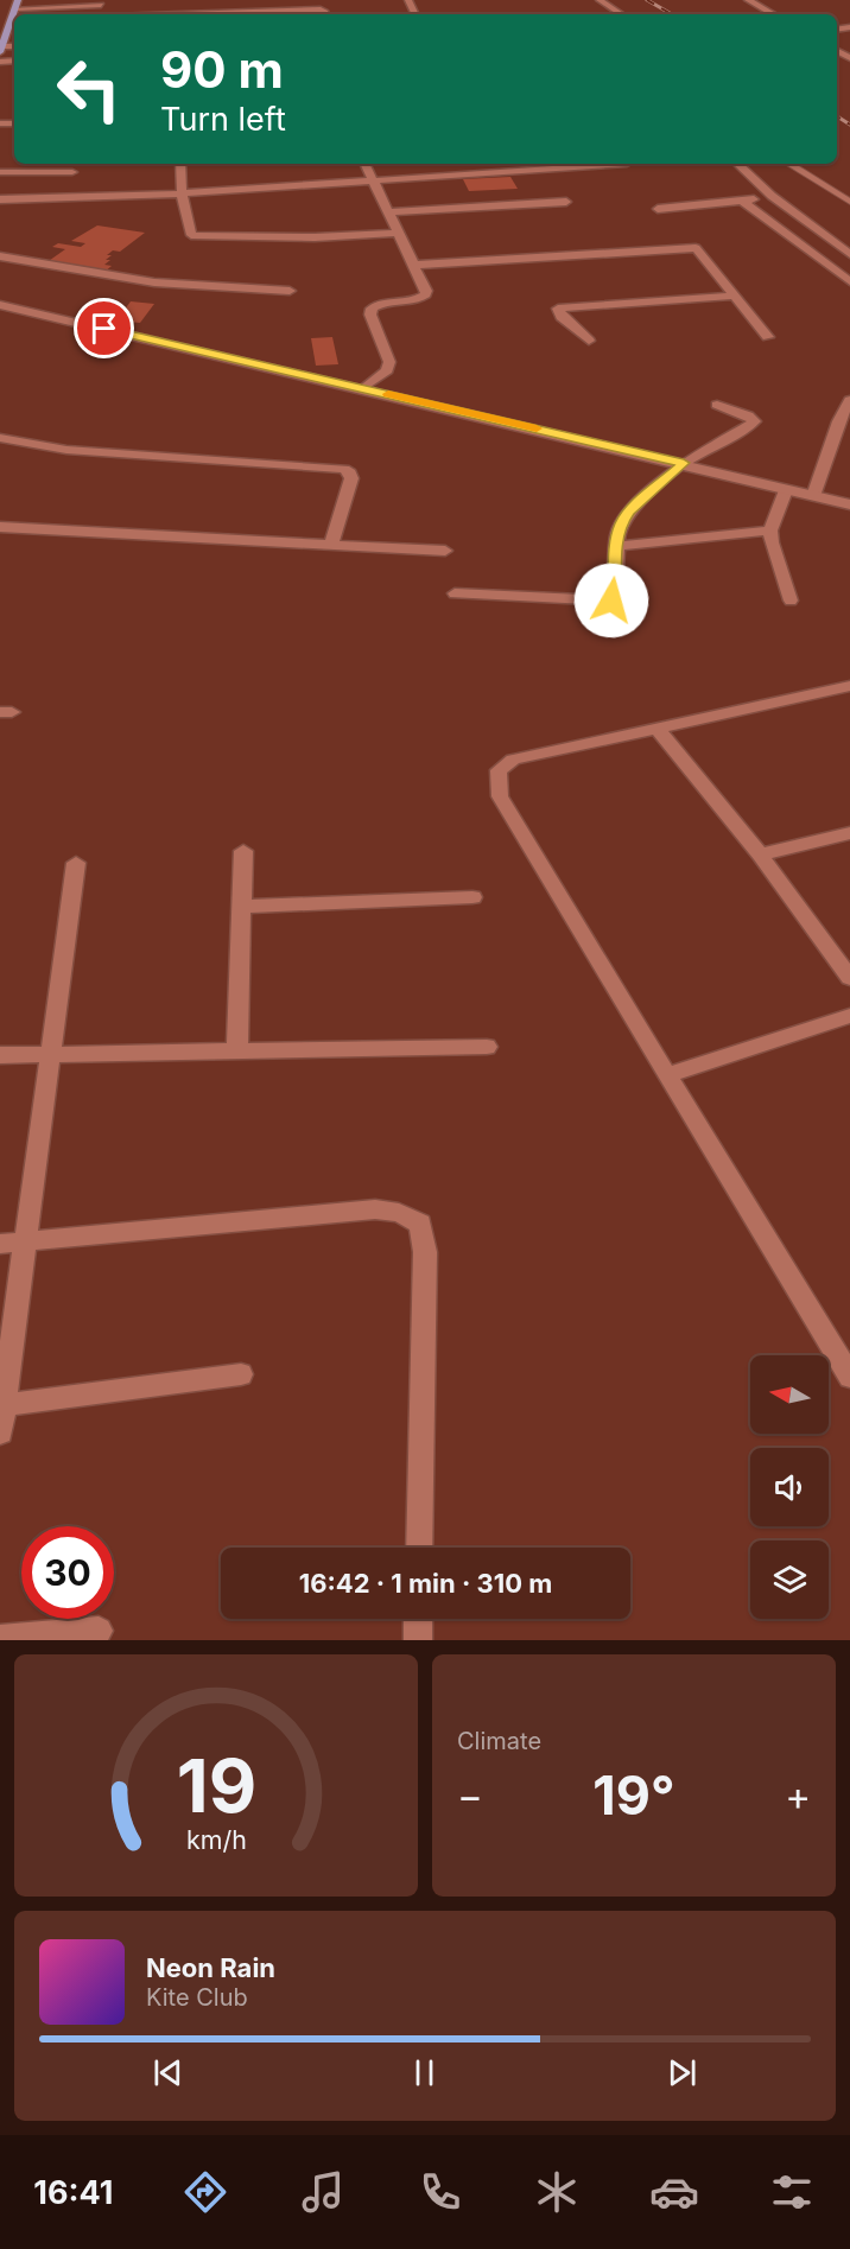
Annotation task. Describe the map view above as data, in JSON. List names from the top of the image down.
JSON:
{
  "north": "left",
  "page": {
    "turn": ["90 m", "Turn left"],
    "limit": "30",
    "trip": "16:42 · 1 min · 310 m",
    "tile": "Climate",
    "heat": ["−", "19°", "+"],
    "song": ["Neon Rain", "Kite Club"],
    "tabs": "16:41",
    "gauge": ["19", "km/h"]
  }
}
